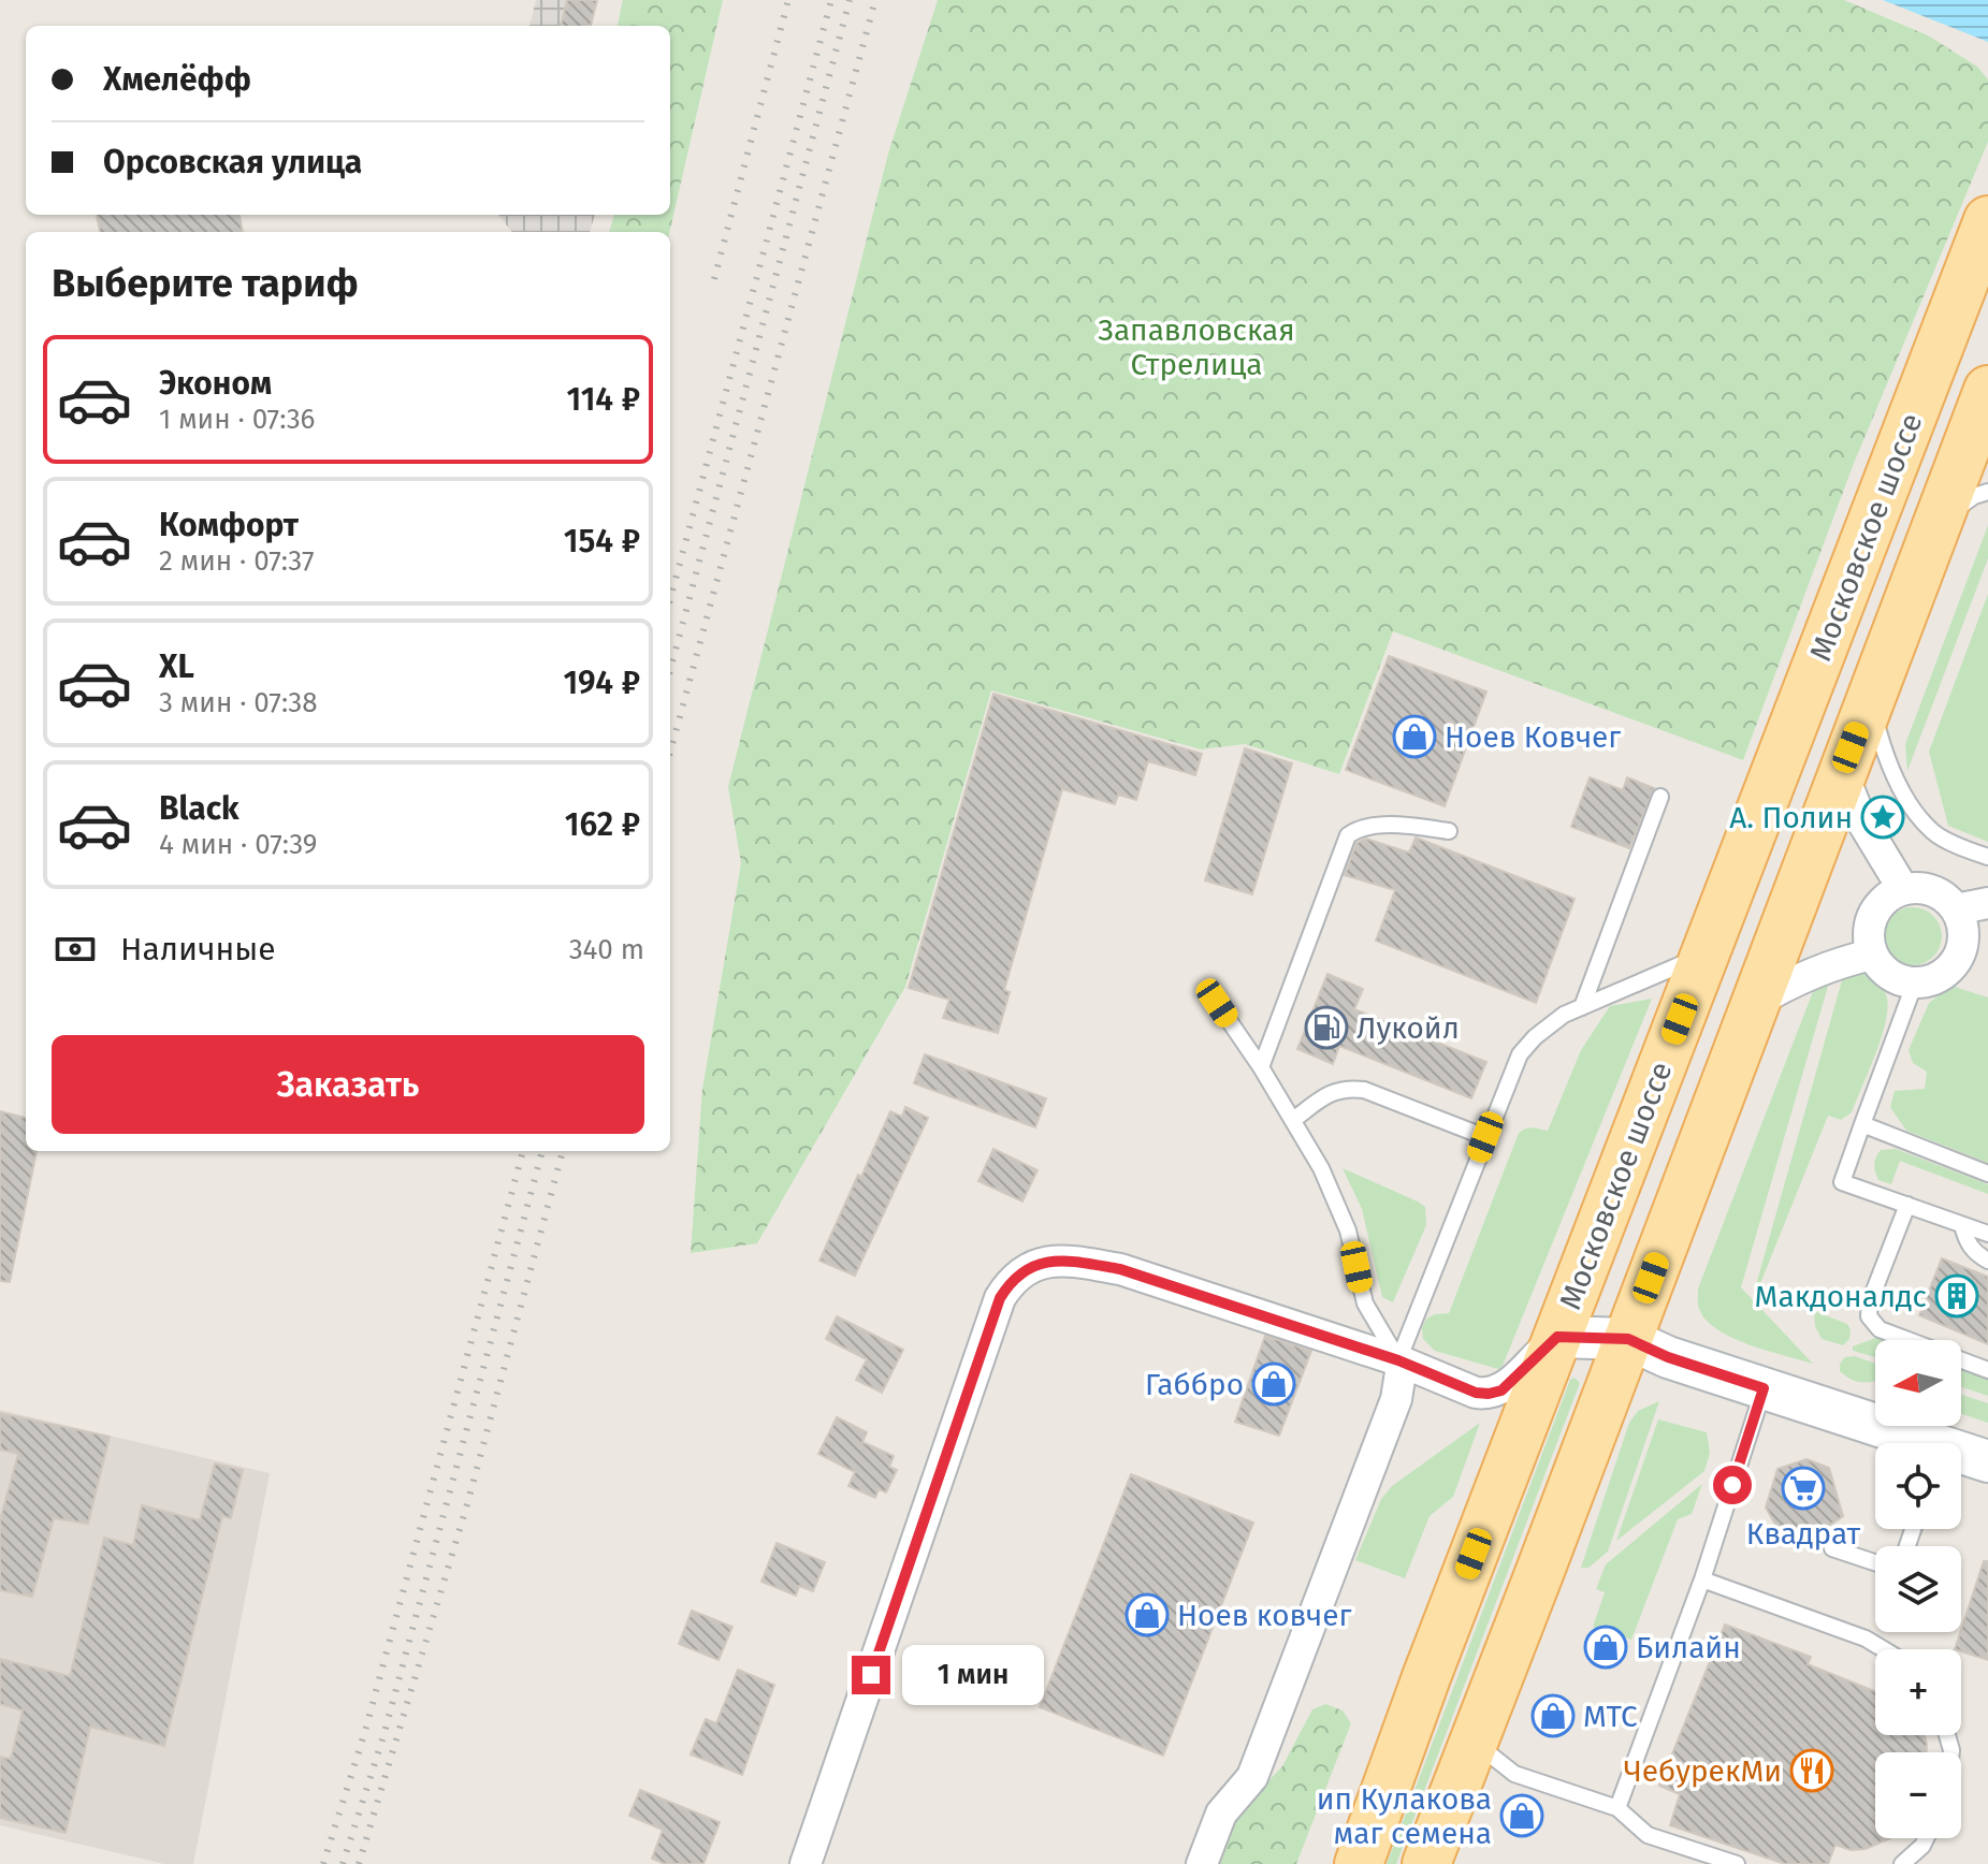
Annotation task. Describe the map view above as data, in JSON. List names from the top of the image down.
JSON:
{
  "streets": {
    "main road": ["Московское шоссе"]
  },
  "parks": ["Запавловская Стрелица"],
  "places": {
    "shop": [
      "Ноев Ковчег",
      "Габбро",
      "Ноев ковчег",
      "Билайн",
      "МТС",
      "ип Кулакова маг семена"
    ],
    "place": ["А. Полин"],
    "fuel station": ["Лукойл"],
    "building": ["Макдоналдс"],
    "supermarket": ["Квадрат"],
    "restaurant": ["ЧебурекМи"]
  },
  "north": "left",
  "page": {
    "banner": ["Хмелёфф", "Орсовская улица"],
    "heading": "Выберите тариф",
    "list": [
      {
        "name": "Эконом",
        "note": "1 мин · 07:36",
        "value": "114 ₽"
      },
      {
        "name": "Комфорт",
        "note": "2 мин · 07:37",
        "value": "154 ₽"
      },
      {
        "name": "XL",
        "note": "3 мин · 07:38",
        "value": "194 ₽"
      },
      {
        "name": "Black",
        "note": "4 мин · 07:39",
        "value": "162 ₽"
      }
    ],
    "pay": ["Наличные", "340 m"],
    "buttons": "Заказать",
    "map_buttons": ["+", "−"],
    "bubble": "1 мин"
  }
}
